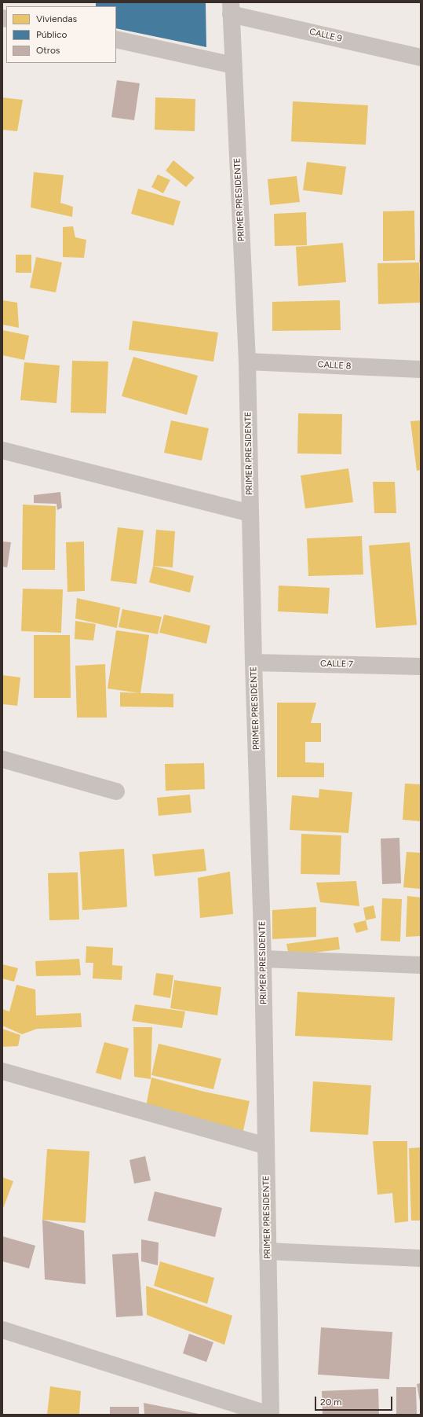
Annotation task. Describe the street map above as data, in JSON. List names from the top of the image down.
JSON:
{
  "streets": {
    "street": [
      "CALLE 9",
      "PRIMER PRESIDENTE",
      "CALLE 8",
      "CALLE 7"
    ]
  },
  "crossings": [
    ["CALLE 9", "PRIMER PRESIDENTE"],
    ["PRIMER PRESIDENTE", "CALLE 8"],
    ["PRIMER PRESIDENTE", "CALLE 7"]
  ],
  "legend": ["Viviendas", "Público", "Otros"],
  "scale_bar": "20 m"
}
